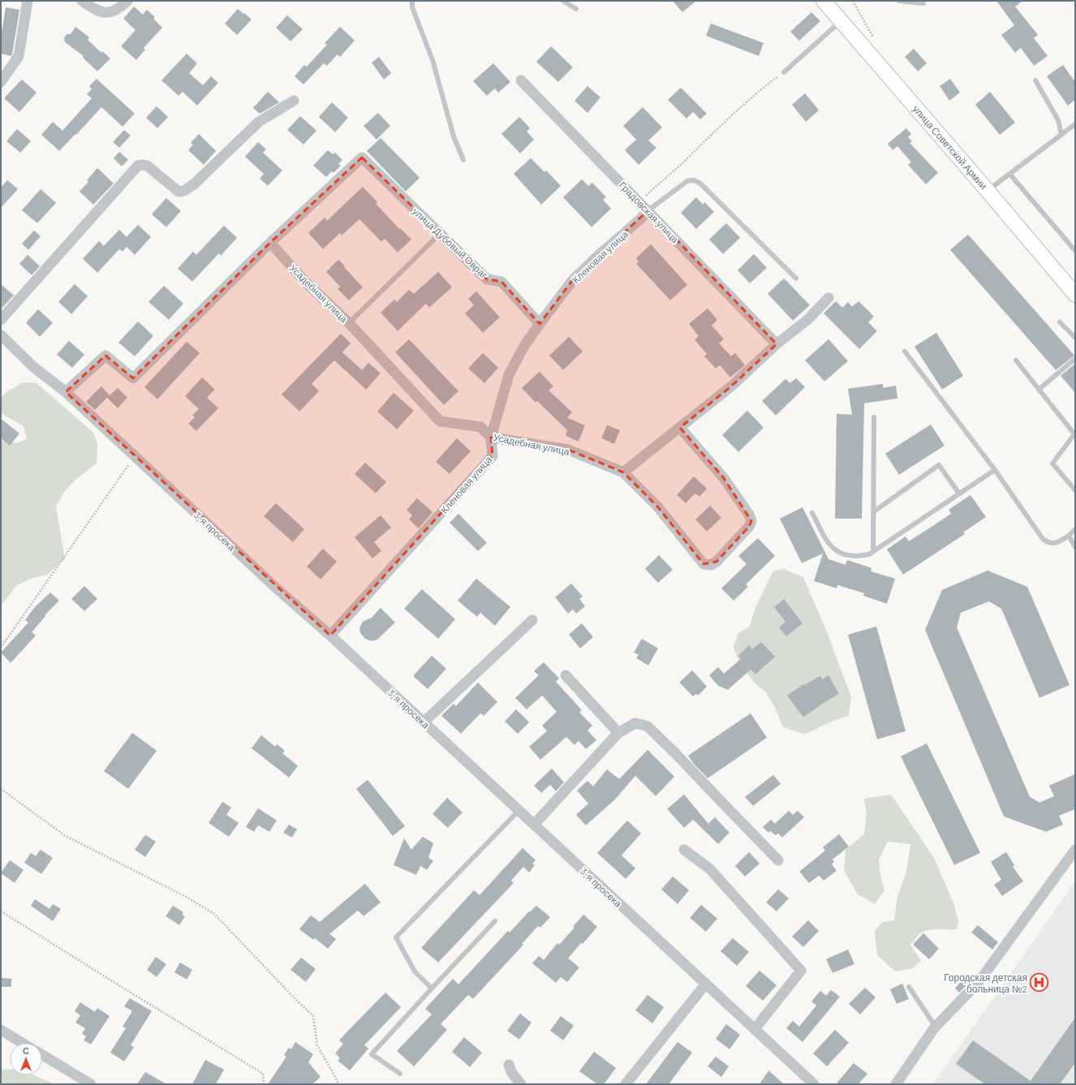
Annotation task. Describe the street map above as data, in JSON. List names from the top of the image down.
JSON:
{
  "streets": {
    "street": [
      "улица Советской Армии",
      "Градовская улица",
      "улица Дубовый Овраг",
      "Кленовая улица",
      "Усадебная улица",
      "3-я просека"
    ]
  },
  "crossings": [
    ["Градовская улица", "Кленовая улица"],
    ["улица Дубовый Овраг", "Кленовая улица"],
    ["улица Дубовый Овраг", "Усадебная улица"],
    ["Кленовая улица", "Усадебная улица"],
    ["Кленовая улица", "3-я просека"]
  ],
  "places": {
    "hospital": ["Городская детская больница №2"]
  },
  "north": "top"
}
